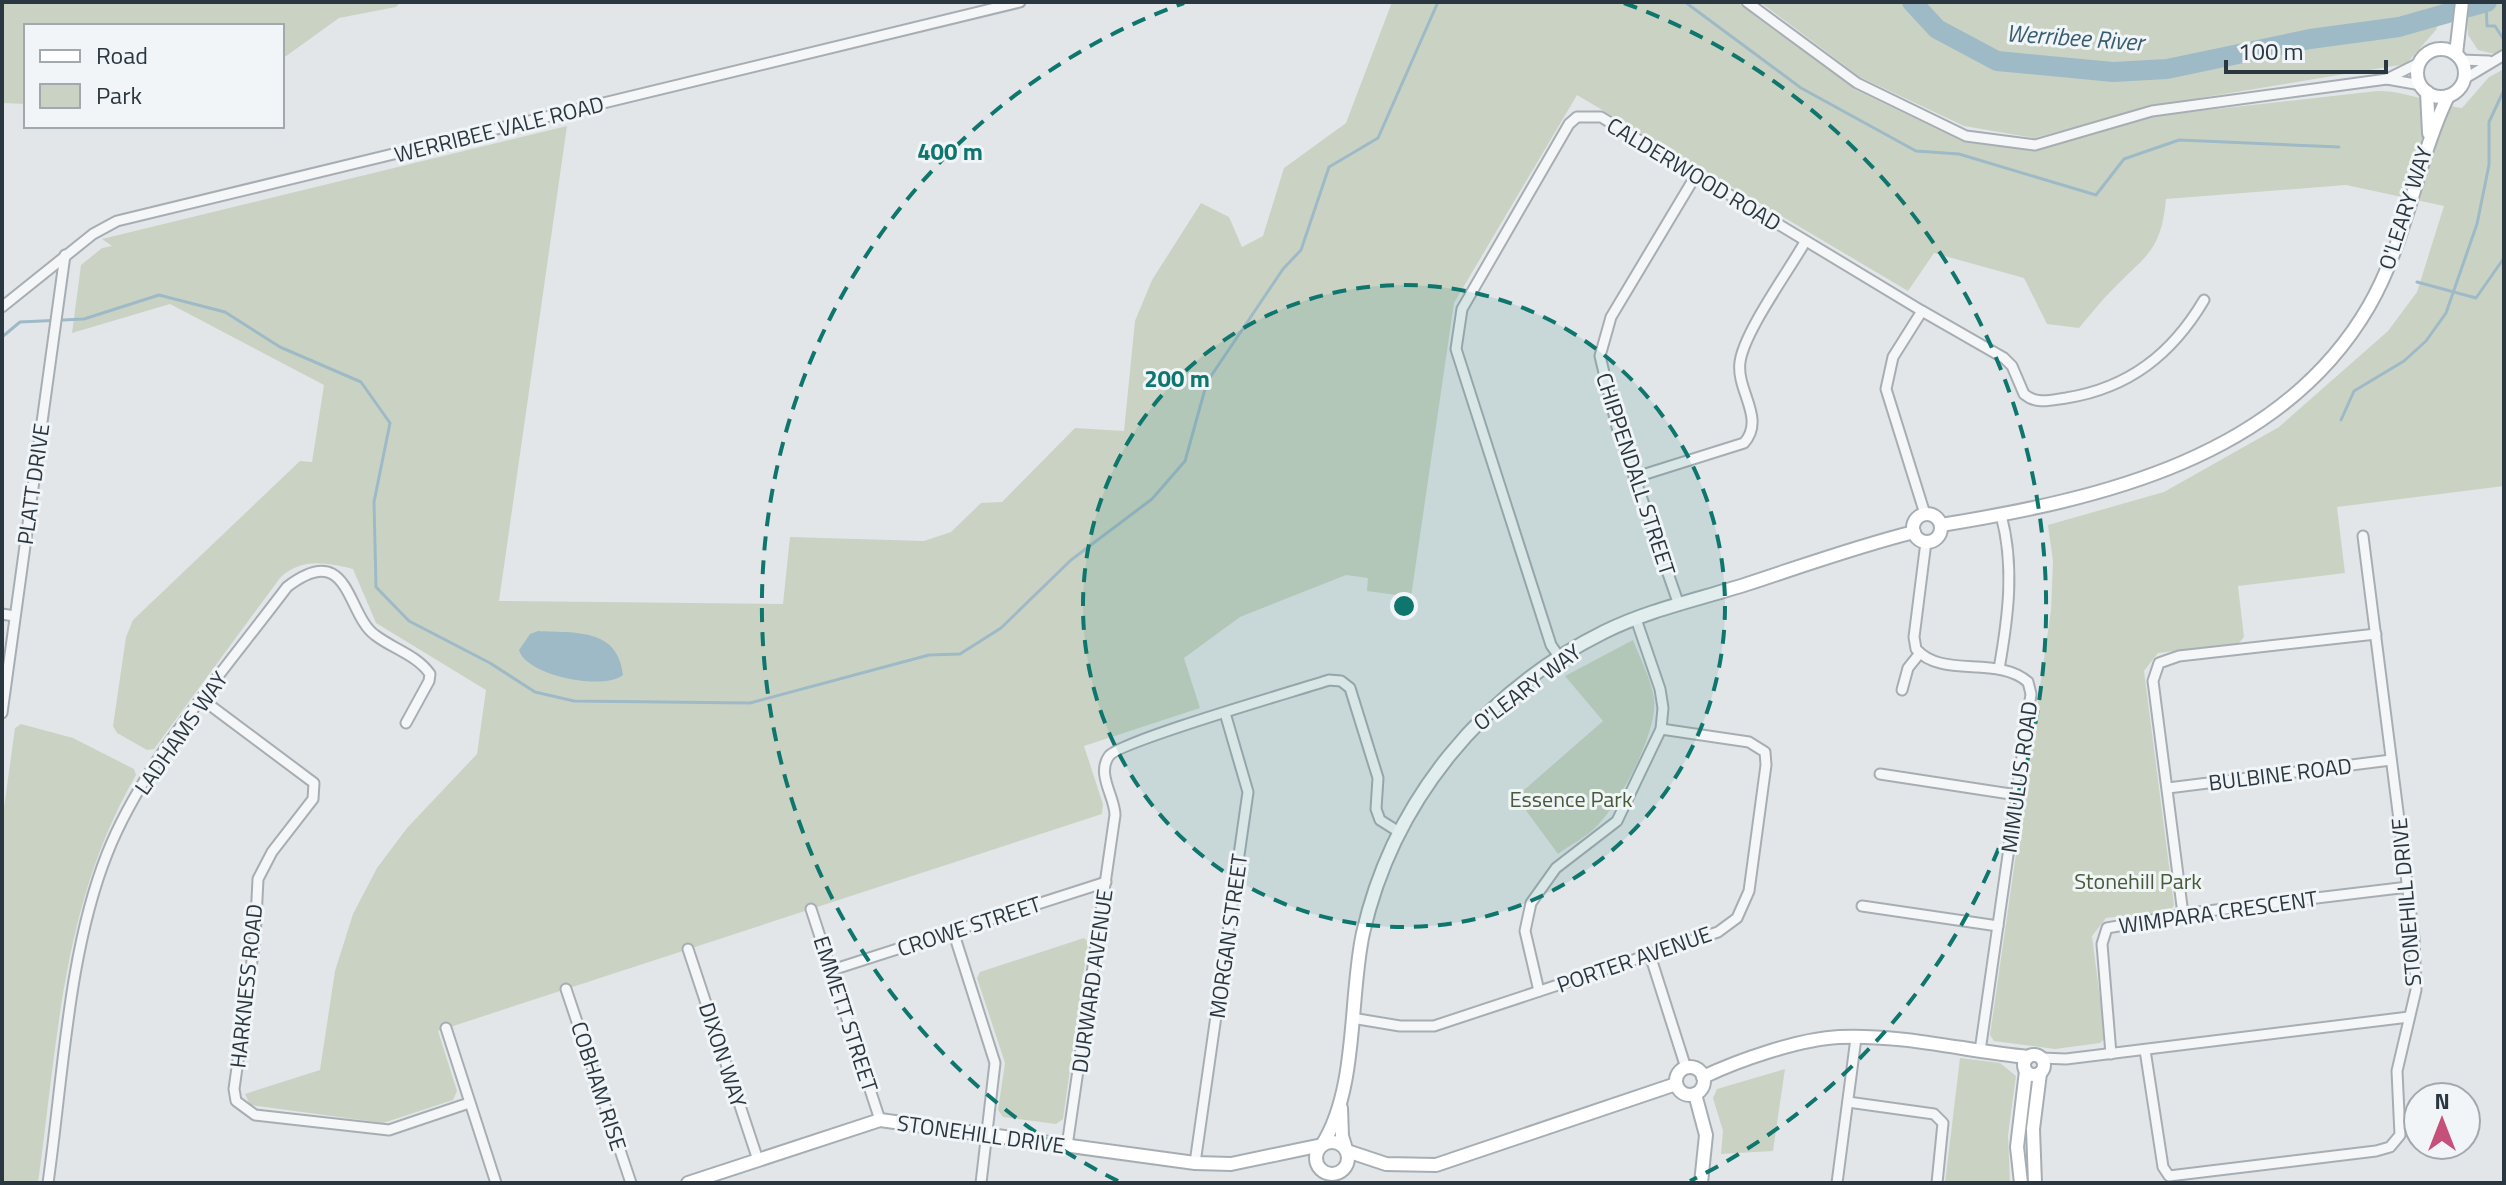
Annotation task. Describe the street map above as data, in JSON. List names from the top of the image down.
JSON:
{
  "streets": {
    "street": [
      "WERRIBEE VALE ROAD",
      "CALDERWOOD ROAD",
      "O'LEARY WAY",
      "CHIPPENDALL STREET",
      "PLATT DRIVE",
      "LADHAMS WAY",
      "BULBINE ROAD",
      "MIMULUS ROAD",
      "STONEHILL DRIVE",
      "WIMPARA CRESCENT",
      "CROWE STREET",
      "MORGAN STREET",
      "PORTER AVENUE",
      "DURWARD AVENUE",
      "HARKNESS ROAD",
      "EMMETT STREET",
      "DIXON WAY",
      "COBHAM RISE"
    ]
  },
  "crossings": [
    ["WERRIBEE VALE ROAD", "PLATT DRIVE"],
    ["CALDERWOOD ROAD", "O'LEARY WAY"],
    ["CALDERWOOD ROAD", "CHIPPENDALL STREET"],
    ["O'LEARY WAY", "CHIPPENDALL STREET"],
    ["O'LEARY WAY", "PORTER AVENUE"],
    ["LADHAMS WAY", "HARKNESS ROAD"],
    ["BULBINE ROAD", "STONEHILL DRIVE"],
    ["STONEHILL DRIVE", "WIMPARA CRESCENT"],
    ["STONEHILL DRIVE", "MORGAN STREET"],
    ["STONEHILL DRIVE", "DURWARD AVENUE"],
    ["STONEHILL DRIVE", "EMMETT STREET"],
    ["STONEHILL DRIVE", "DIXON WAY"],
    ["CROWE STREET", "DURWARD AVENUE"],
    ["CROWE STREET", "EMMETT STREET"],
    ["MORGAN STREET", "DURWARD AVENUE"]
  ],
  "water": ["Werribee River"],
  "parks": ["Essence Park", "Stonehill Park"],
  "legend": ["Road", "Park"],
  "scale_bar": "100 m",
  "north": "top",
  "rings": ["400 m", "200 m"]
}
